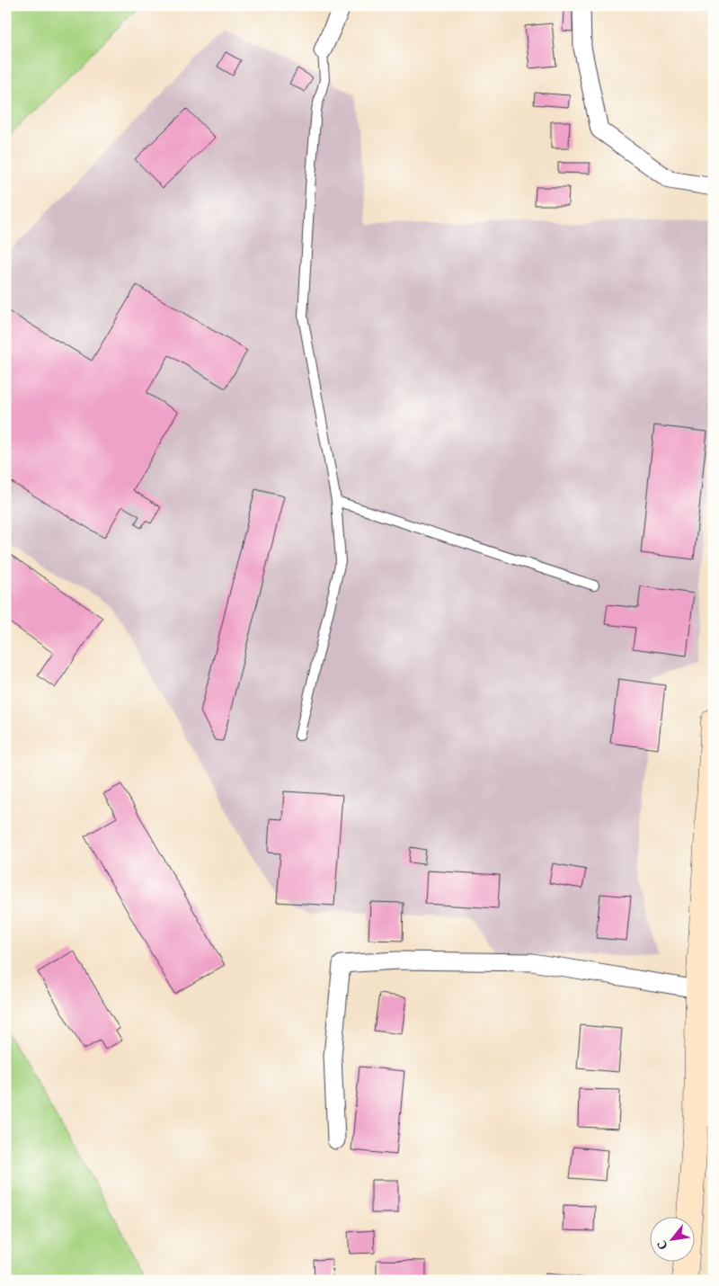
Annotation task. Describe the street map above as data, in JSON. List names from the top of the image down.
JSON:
{
  "north": "bottom left"
}
